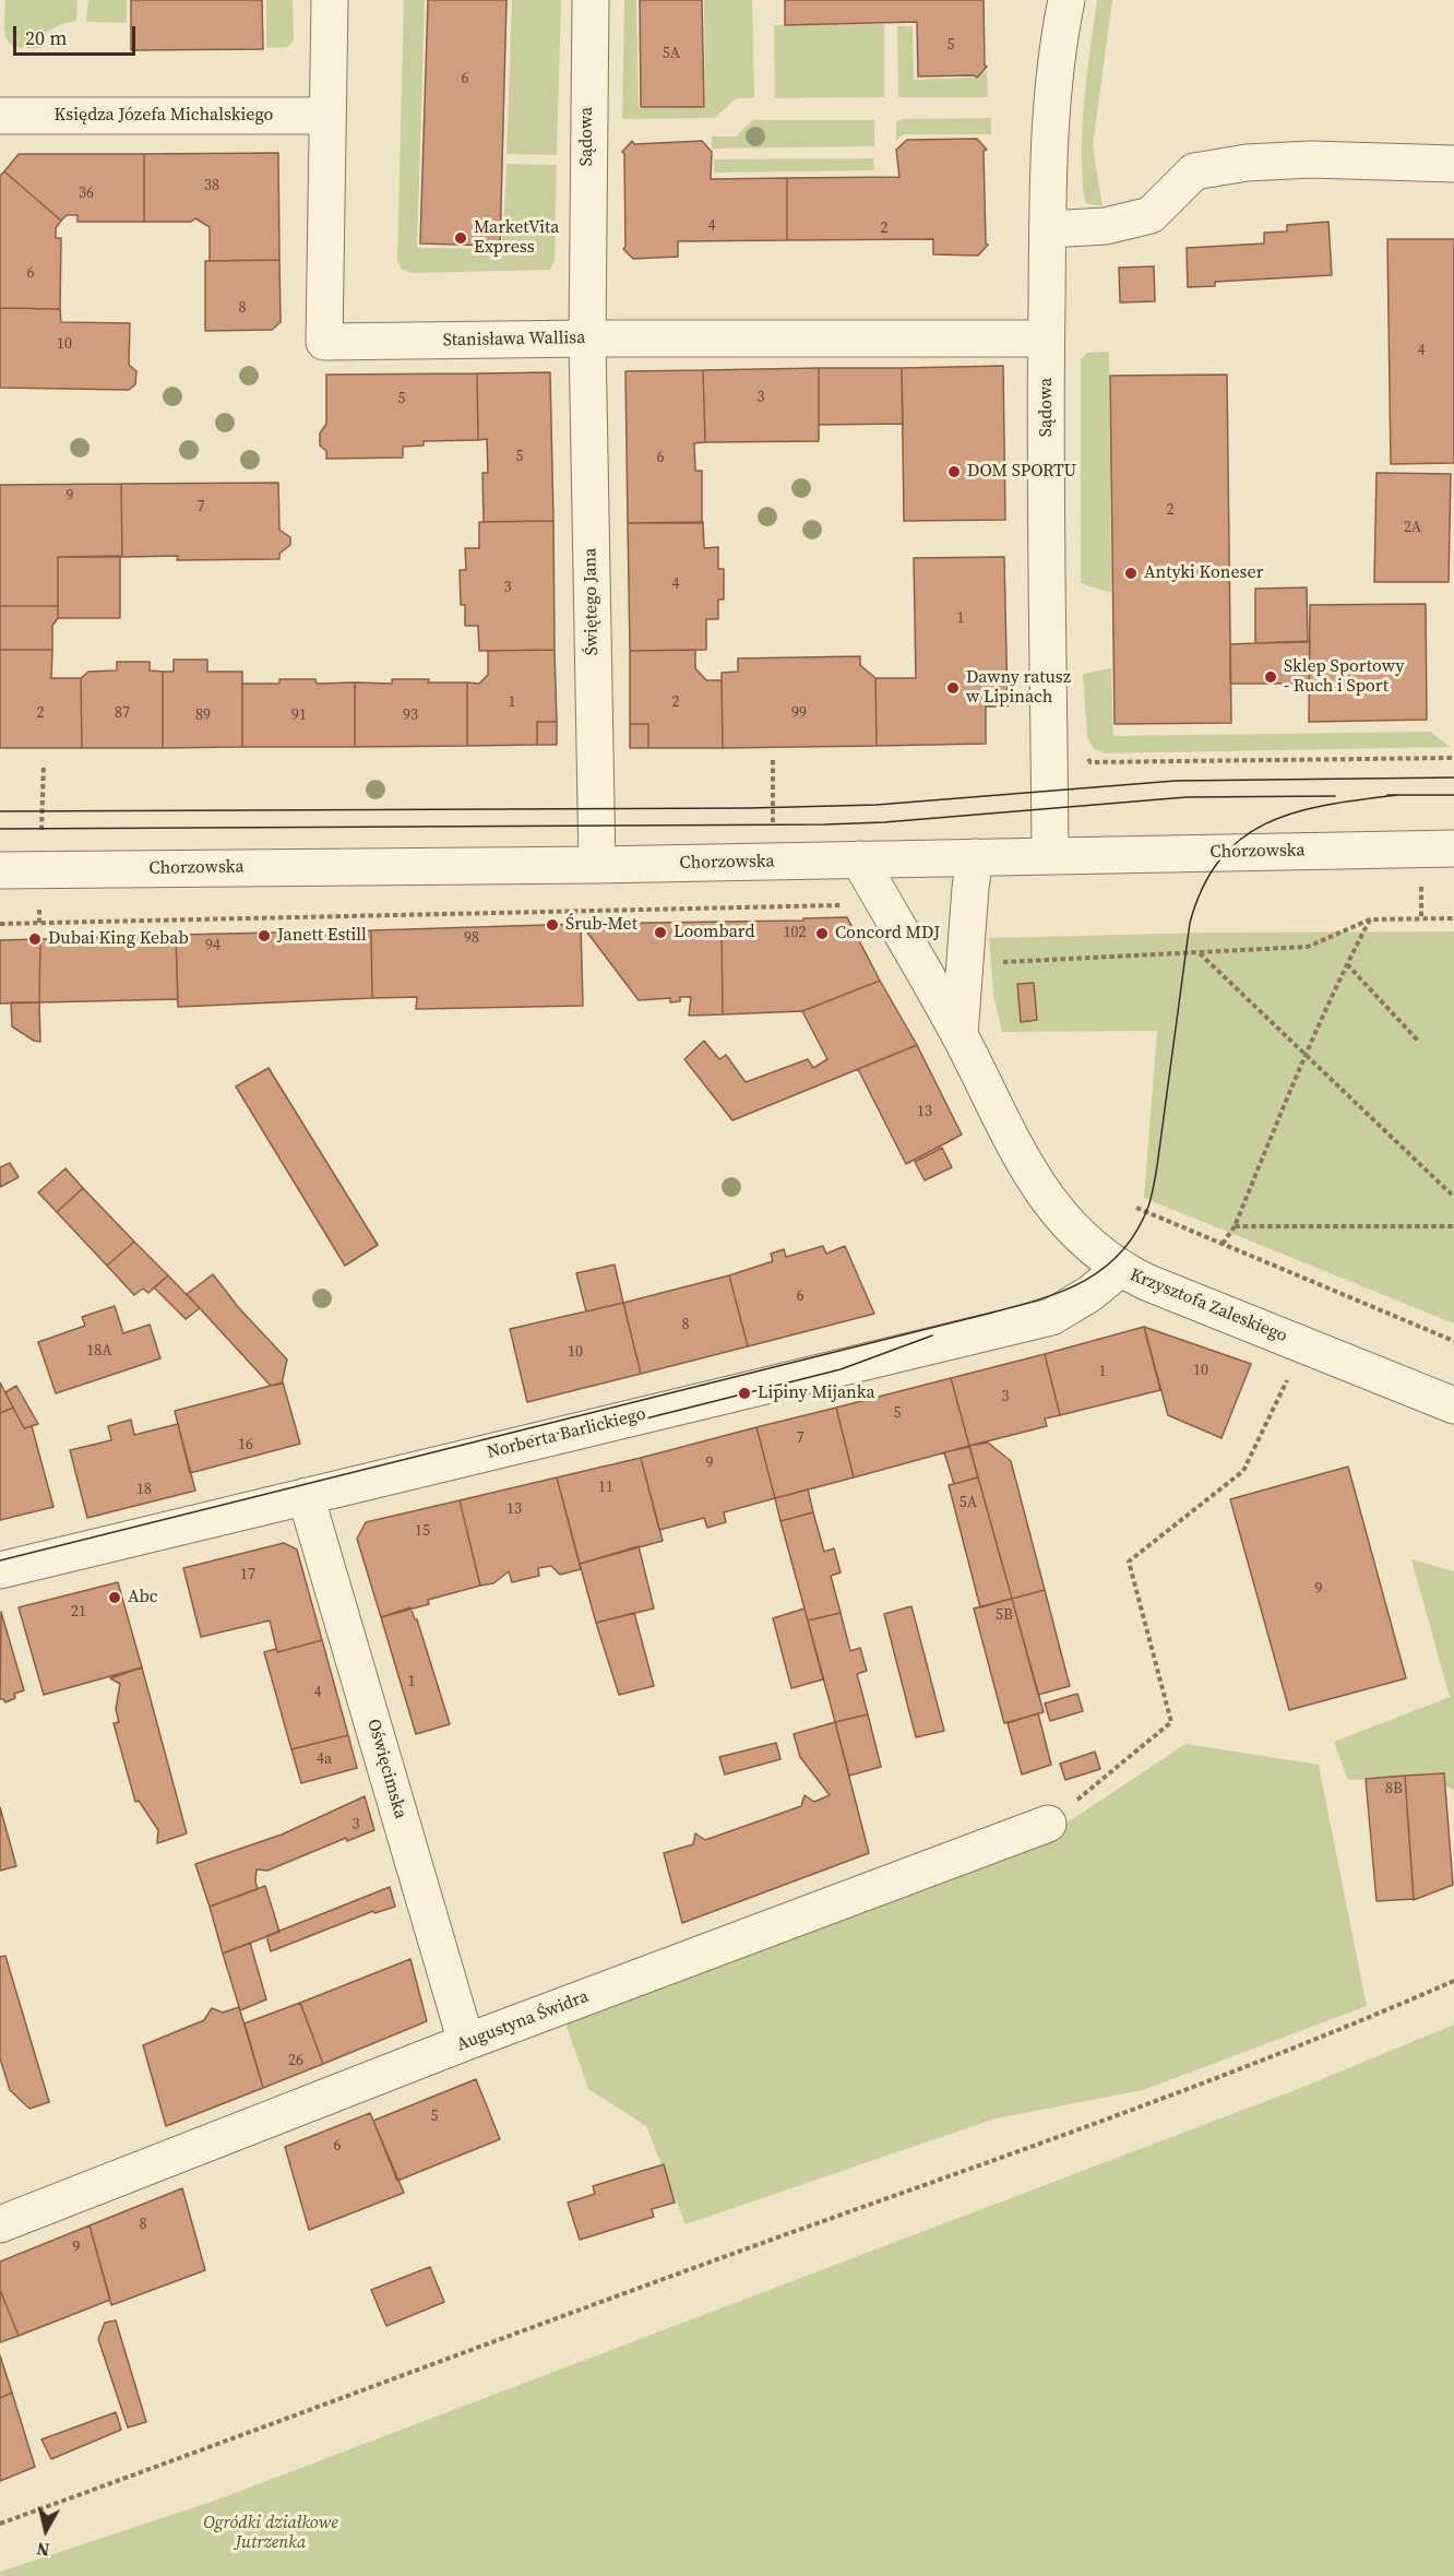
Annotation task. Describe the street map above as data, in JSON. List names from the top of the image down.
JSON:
{
  "streets": {
    "street": [
      "Księdza Józefa Michalskiego",
      "Sądowa",
      "Stanisława Wallisa",
      "Świętego Jana",
      "Chorzowska",
      "Krzysztofa Zaleskiego",
      "Norberta Barlickiego",
      "Oświęcimska",
      "Augustyna Świdra"
    ]
  },
  "crossings": [
    ["Księdza Józefa Michalskiego", "Stanisława Wallisa"],
    ["Sądowa", "Stanisława Wallisa"],
    ["Sądowa", "Świętego Jana"],
    ["Sądowa", "Chorzowska"],
    ["Stanisława Wallisa", "Świętego Jana"],
    ["Świętego Jana", "Chorzowska"],
    ["Chorzowska", "Krzysztofa Zaleskiego"],
    ["Krzysztofa Zaleskiego", "Norberta Barlickiego"],
    ["Norberta Barlickiego", "Oświęcimska"],
    ["Oświęcimska", "Augustyna Świdra"]
  ],
  "parks": ["Ogródki działkowe Jutrzenka"],
  "places": [
    "MarketVita Express",
    "DOM SPORTU",
    "Antyki Koneser",
    "Sklep Sportowy - Ruch i Sport",
    "Dawny ratusz w Lipinach",
    "Śrub-Met",
    "Loombard",
    "Concord MDJ",
    "Janett Estill",
    "Dubai King Kebab",
    "Lipiny Mijanka",
    "Abc"
  ],
  "house_numbers": [
    "5",
    "5A",
    "6",
    "38",
    "36",
    "4",
    "2",
    "6",
    "8",
    "10",
    "4",
    "3",
    "5",
    "5",
    "6",
    "9",
    "7",
    "2",
    "2A",
    "4",
    "3",
    "1",
    "1",
    "2",
    "2",
    "87",
    "99",
    "89",
    "91",
    "93",
    "102",
    "98",
    "94",
    "13",
    "6",
    "8",
    "18A",
    "10",
    "10",
    "1",
    "3",
    "5",
    "7",
    "16",
    "9",
    "11",
    "18",
    "5A",
    "13",
    "15",
    "17",
    "9",
    "21",
    "5B",
    "1",
    "4",
    "4a",
    "8B",
    "3",
    "26",
    "5",
    "6",
    "8",
    "9"
  ],
  "scale_bar": "20 m",
  "north": "bottom"
}
